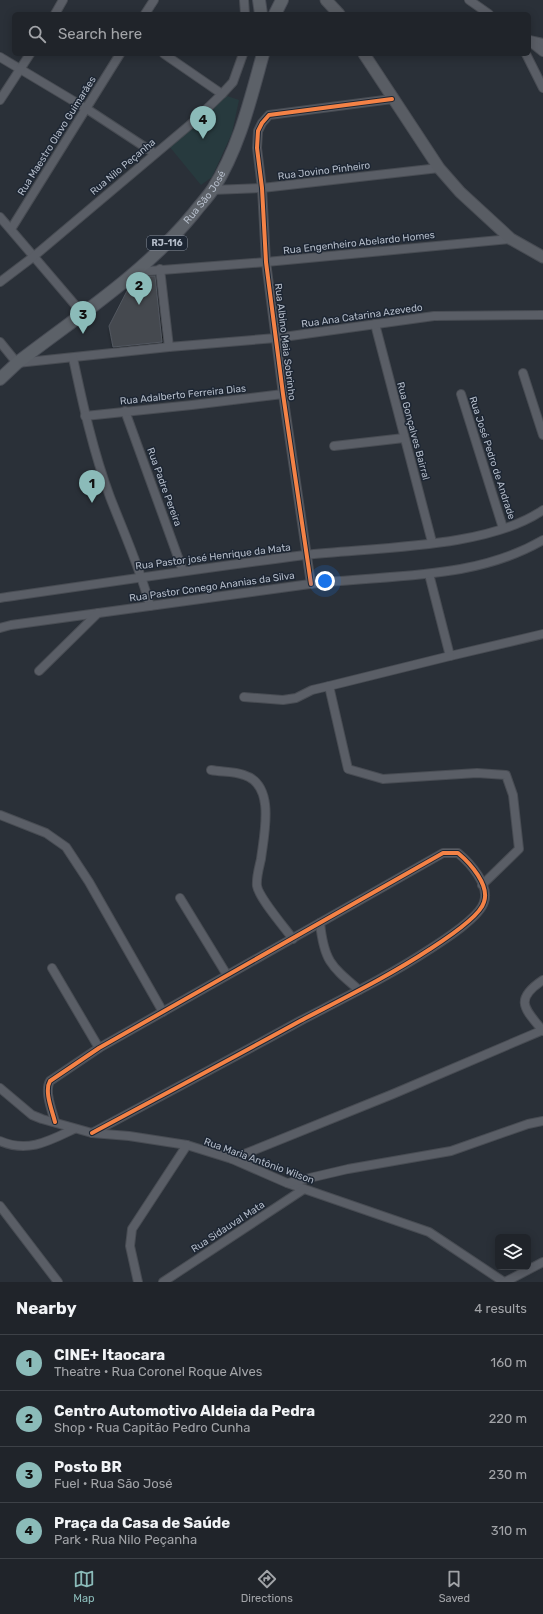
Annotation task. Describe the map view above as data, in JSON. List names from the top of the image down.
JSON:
{
  "streets": {
    "main road": ["Rua São José", "RJ-116"],
    "street": [
      "Rua Maestro Olavo Guimarães",
      "Rua Nilo Peçanha",
      "Rua Jovino Pinheiro",
      "Rua Engenheiro Abelardo Homes",
      "Rua Ana Catarina Azevedo",
      "Rua Albino Maia Sobrinho",
      "Rua Adalberto Ferreira Dias",
      "Rua Gonçalves Bairral",
      "Rua José Pedro de Andrade",
      "Rua Padre Pereira",
      "Rua Pastor josé Henrique da Mata",
      "Rua Pastor Conego Ananias da Silva",
      "Rua Maria Antônio Wilson",
      "Rua Sidauval Mata"
    ]
  },
  "crossings": [
    ["Rua Jovino Pinheiro", "Rua São José"],
    ["Rua Jovino Pinheiro", "Rua Albino Maia Sobrinho"],
    ["Rua São José", "Rua Engenheiro Abelardo Homes"],
    ["Rua São José", "Rua Ana Catarina Azevedo"],
    ["Rua Engenheiro Abelardo Homes", "Rua Albino Maia Sobrinho"],
    ["Rua Ana Catarina Azevedo", "Rua Albino Maia Sobrinho"],
    ["Rua Ana Catarina Azevedo", "Rua Gonçalves Bairral"],
    ["Rua Albino Maia Sobrinho", "Rua Adalberto Ferreira Dias"],
    ["Rua Albino Maia Sobrinho", "Rua Pastor josé Henrique da Mata"],
    ["Rua Albino Maia Sobrinho", "Rua Pastor Conego Ananias da Silva"],
    ["Rua Adalberto Ferreira Dias", "Rua Padre Pereira"],
    ["Rua Gonçalves Bairral", "Rua Pastor josé Henrique da Mata"],
    ["Rua José Pedro de Andrade", "Rua Pastor josé Henrique da Mata"],
    ["Rua Padre Pereira", "Rua Pastor josé Henrique da Mata"],
    ["Rua Maria Antônio Wilson", "Rua Sidauval Mata"]
  ],
  "page": {
    "search": "Search here",
    "pins": [
      "4",
      "2",
      "3",
      "1"
    ],
    "heading": ["Nearby", "4 results"],
    "list": [
      {
        "mark": "1",
        "name": "CINE+ Itaocara",
        "note": "Theatre · Rua Coronel Roque Alves",
        "value": "160 m"
      },
      {
        "mark": "2",
        "name": "Centro Automotivo Aldeia da Pedra",
        "note": "Shop · Rua Capitão Pedro Cunha",
        "value": "220 m"
      },
      {
        "mark": "3",
        "name": "Posto BR",
        "note": "Fuel · Rua São José",
        "value": "230 m"
      },
      {
        "mark": "4",
        "name": "Praça da Casa de Saúde",
        "note": "Park · Rua Nilo Peçanha",
        "value": "310 m"
      }
    ],
    "nav": ["Map", "Directions", "Saved"]
  }
}
